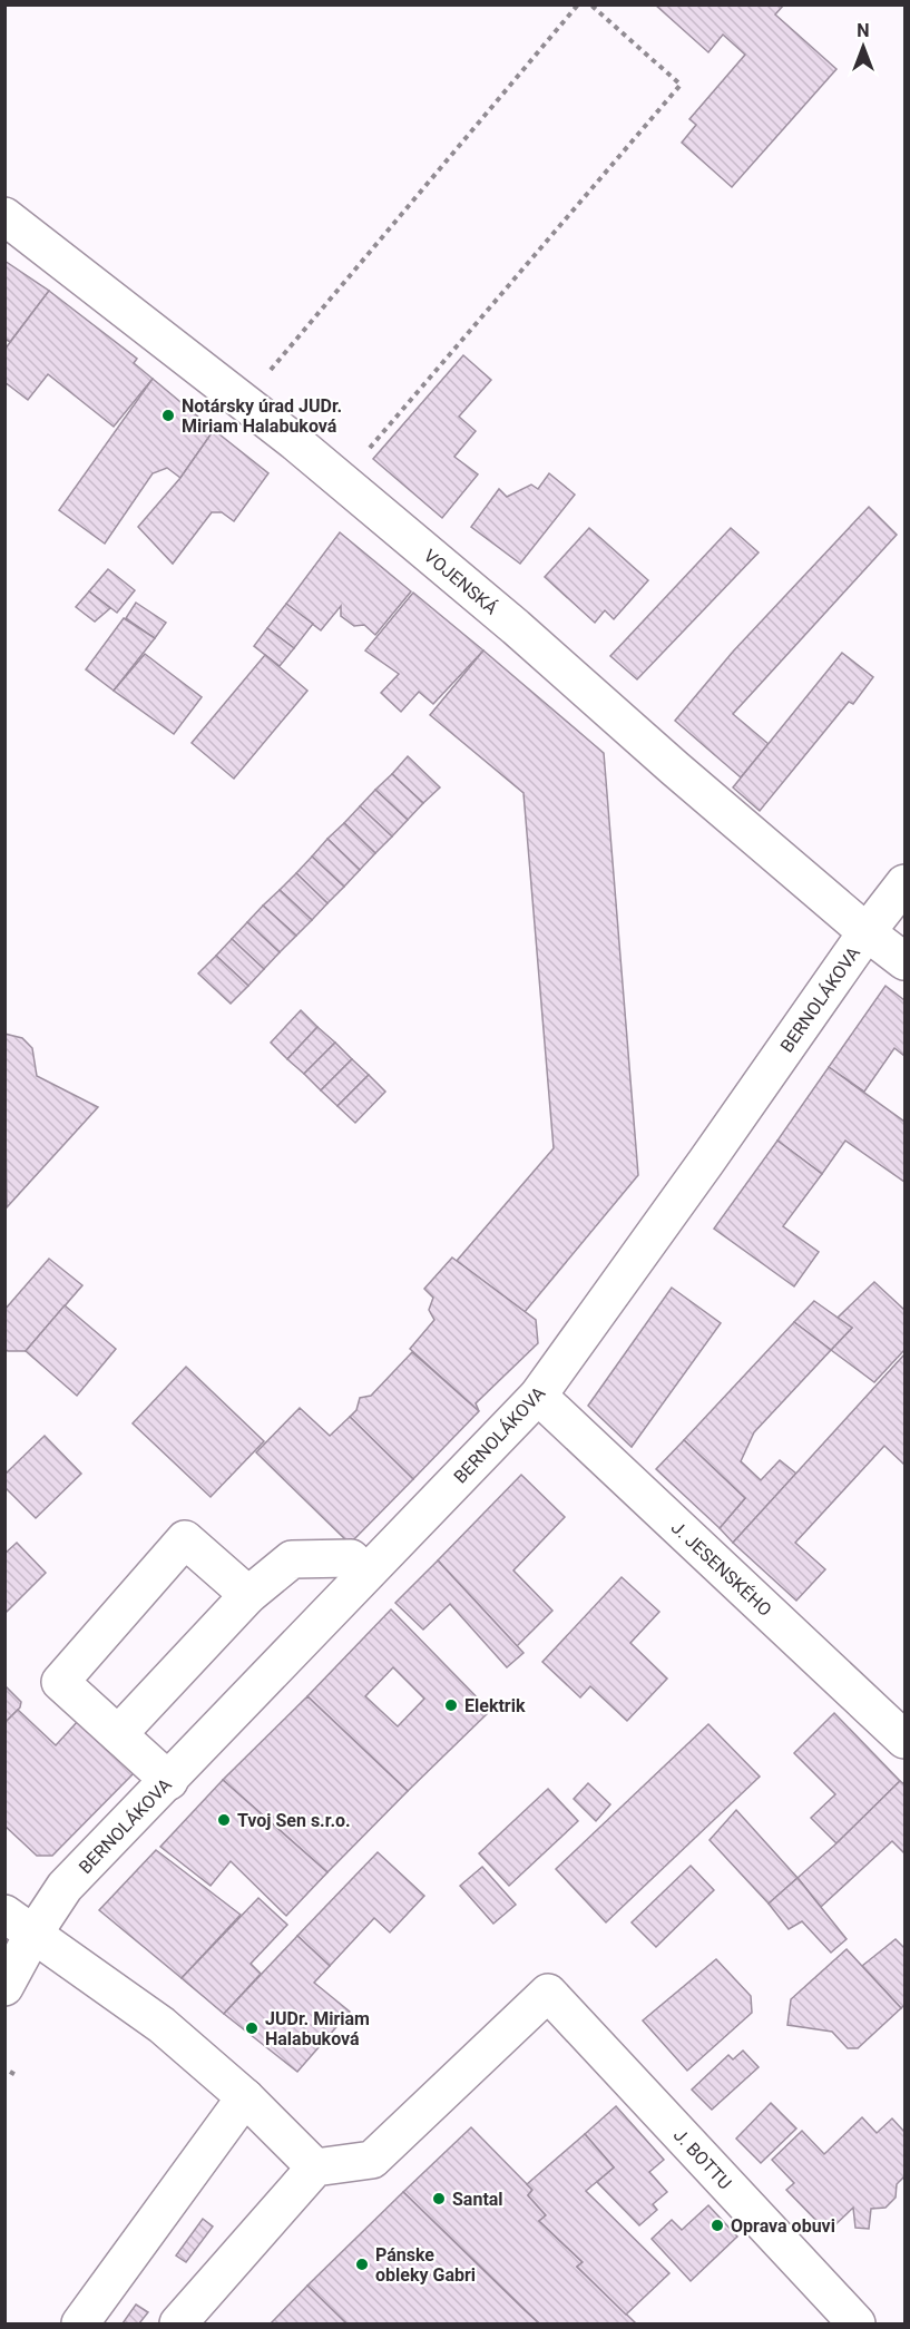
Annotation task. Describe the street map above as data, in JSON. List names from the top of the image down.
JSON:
{
  "streets": {
    "street": [
      "VOJENSKÁ",
      "BERNOLÁKOVA",
      "J. JESENSKÉHO",
      "J. BOTTU"
    ]
  },
  "crossings": [
    ["VOJENSKÁ", "BERNOLÁKOVA"],
    ["BERNOLÁKOVA", "J. JESENSKÉHO"]
  ],
  "places": [
    "Notársky úrad JUDr. Miriam Halabuková",
    "Elektrik",
    "Tvoj Sen s.r.o.",
    "JUDr. Miriam Halabuková",
    "Santal",
    "Oprava obuvi",
    "Pánske obleky Gabri"
  ],
  "north": "top"
}
